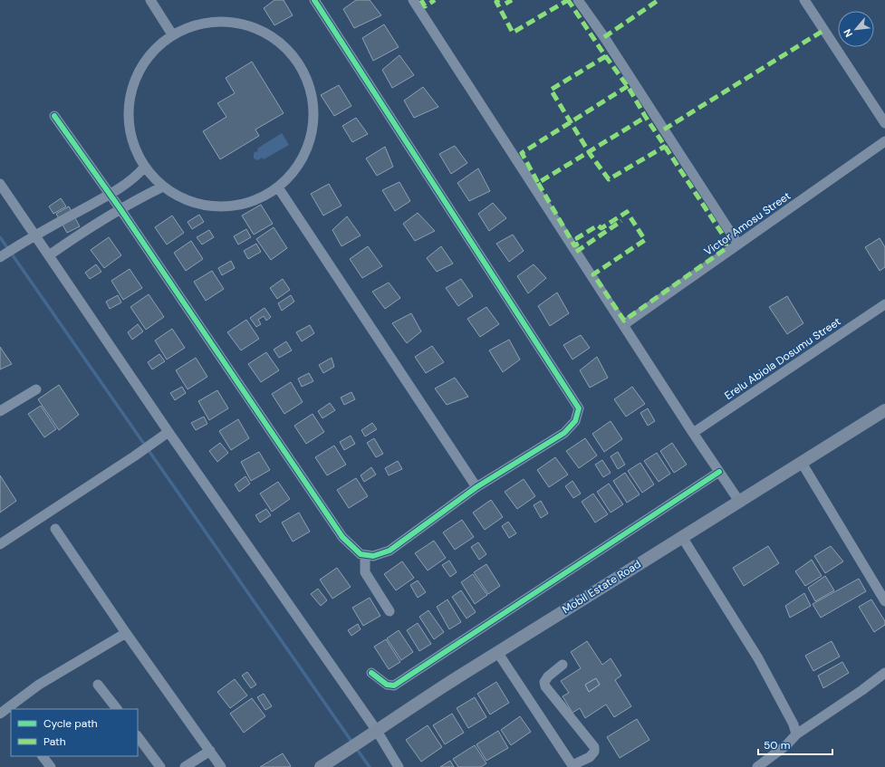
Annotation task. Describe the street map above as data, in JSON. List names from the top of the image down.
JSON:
{
  "streets": {
    "main road": ["Mobil Estate Road"],
    "street": ["Victor Amosu Street", "Erelu Abiola Dosumu Street"]
  },
  "legend": ["Cycle path", "Path"],
  "scale_bar": "50 m",
  "north": "bottom left"
}
